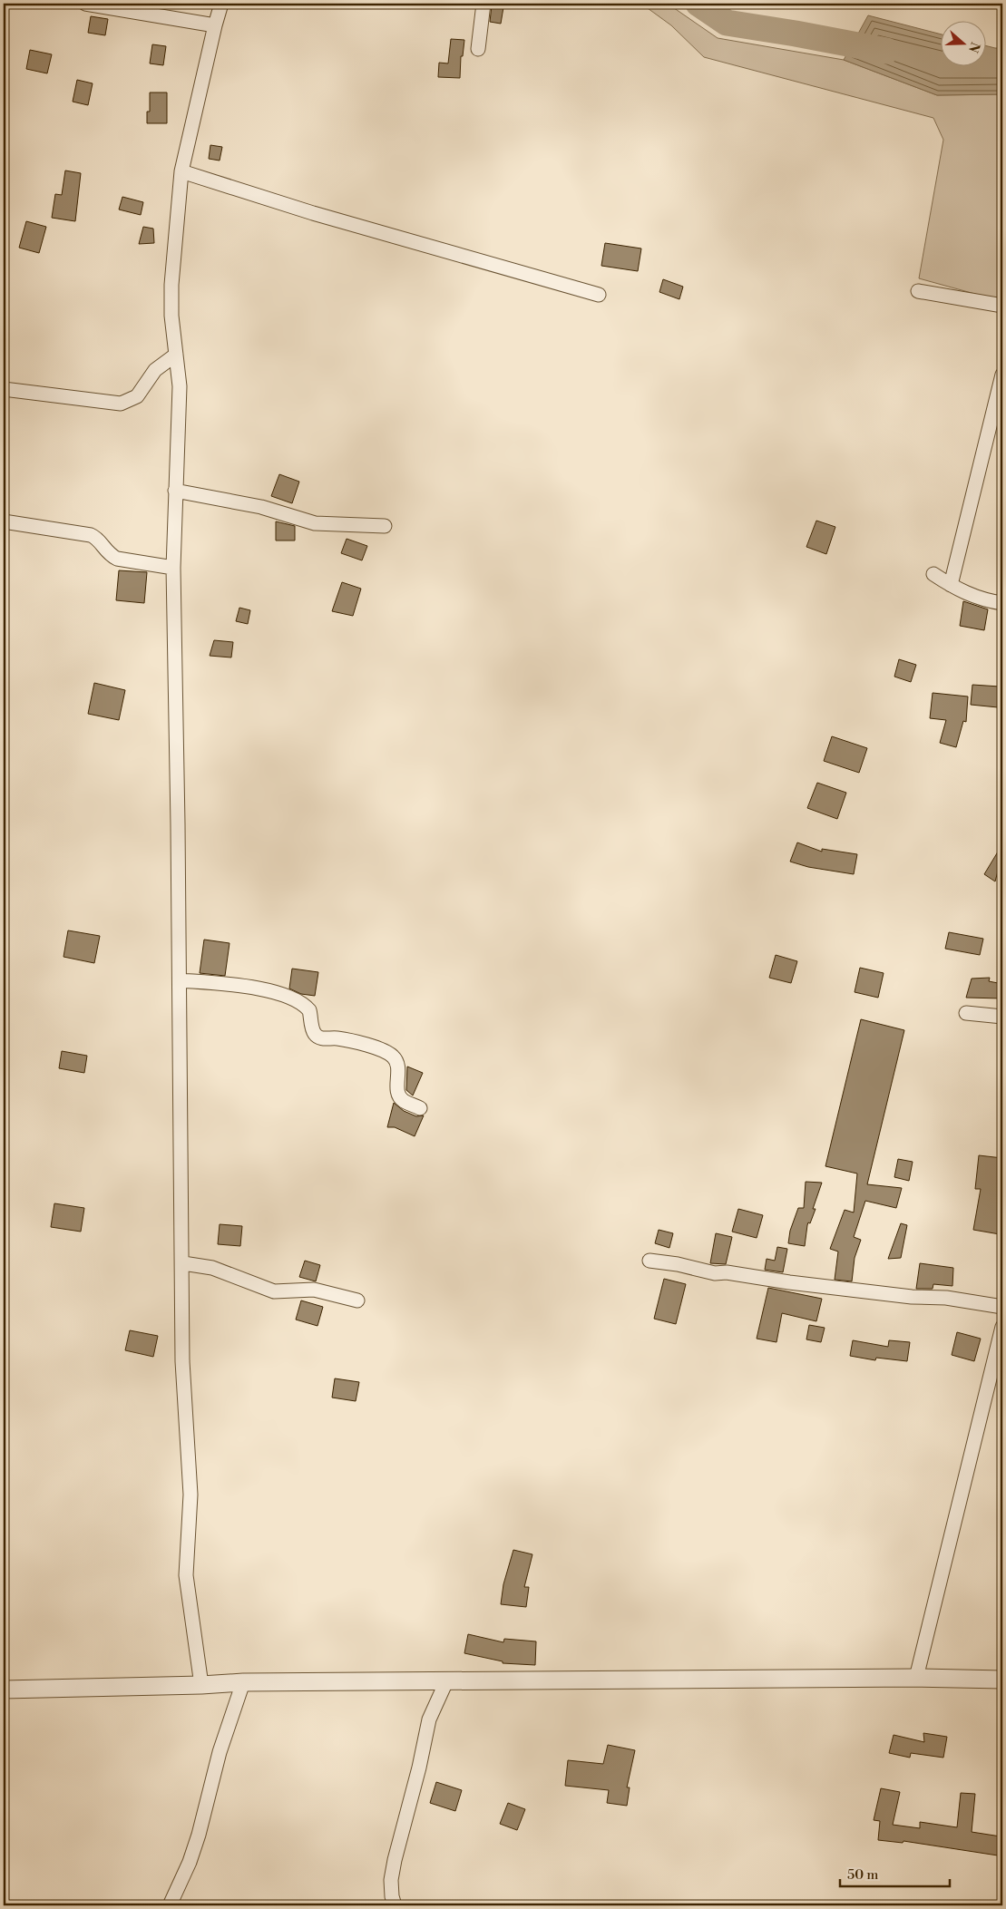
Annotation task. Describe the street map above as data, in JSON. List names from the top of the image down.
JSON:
{
  "scale_bar": "50 m",
  "north": "right"
}
